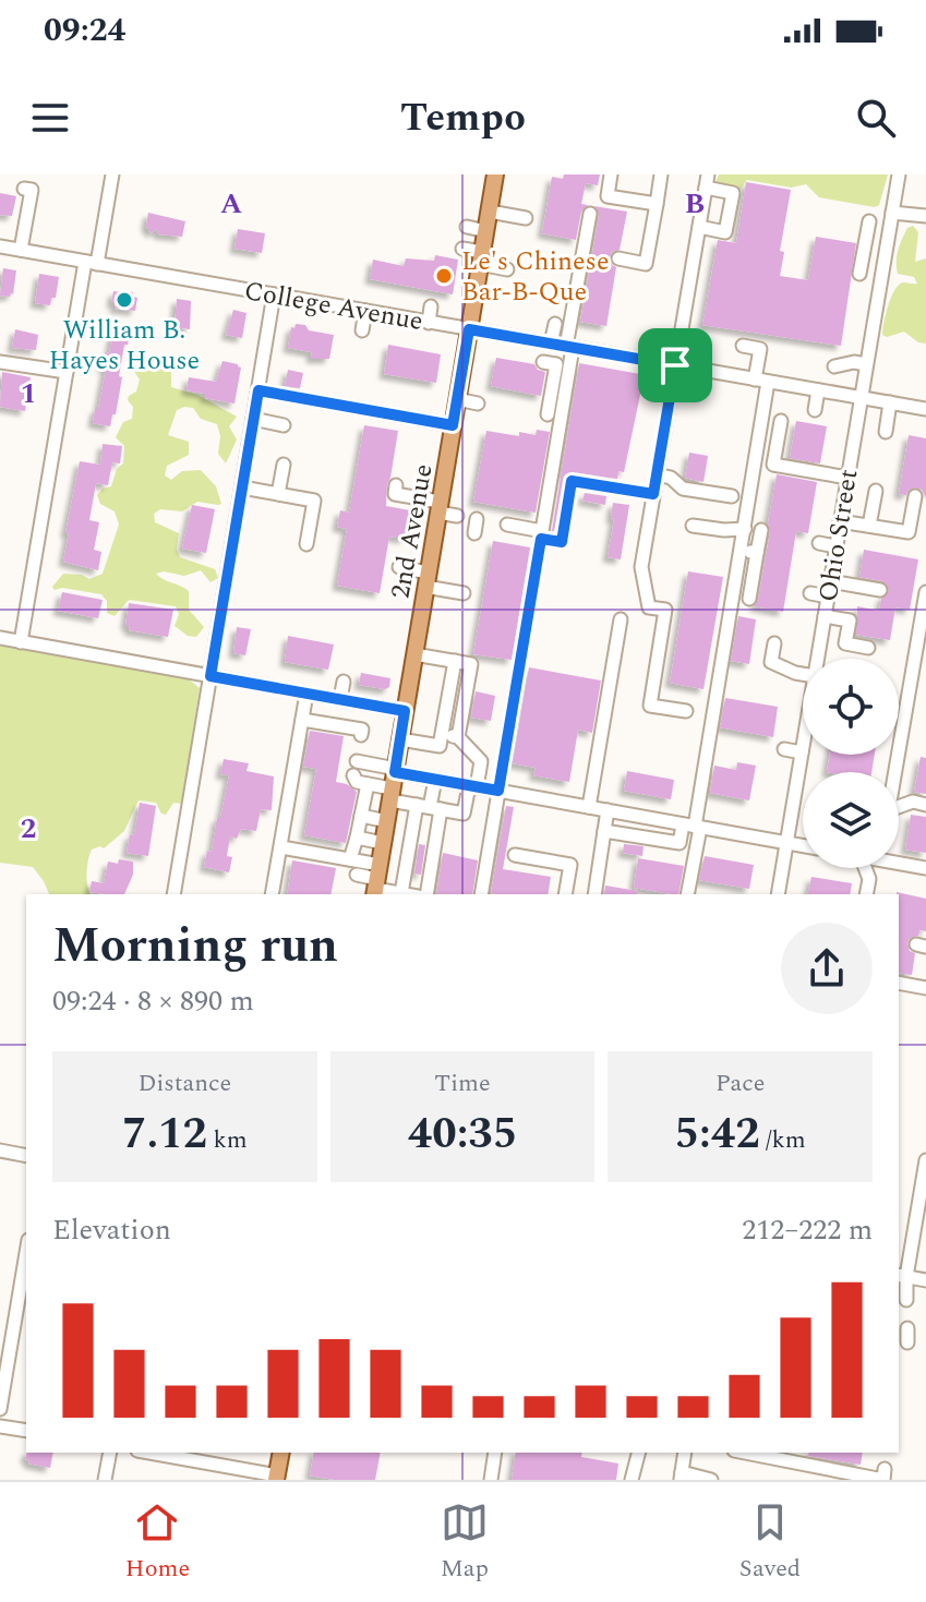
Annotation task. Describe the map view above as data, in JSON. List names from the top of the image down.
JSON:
{
  "streets": {
    "main road": ["2nd Avenue"],
    "street": ["College Avenue", "Ohio Street"]
  },
  "crossings": [
    ["College Avenue", "2nd Avenue"],
    ["College Avenue", "Ohio Street"]
  ],
  "places": ["Le's Chinese Bar-B-Que", "William B. Hayes House"],
  "page": {
    "status": "09:24",
    "header": "Tempo",
    "heading": ["Morning run", "09:24 · 8 × 890 m"],
    "stats": [
      ["Distance", "7.12 km"],
      ["Time", "40:35"],
      ["Pace", "5:42 /km"]
    ],
    "chart": ["Elevation", "212–222 m"],
    "tabs": ["Home", "Map", "Saved"]
  },
  "grid": {
    "columns": ["A", "B"],
    "rows": ["1", "2"]
  }
}
